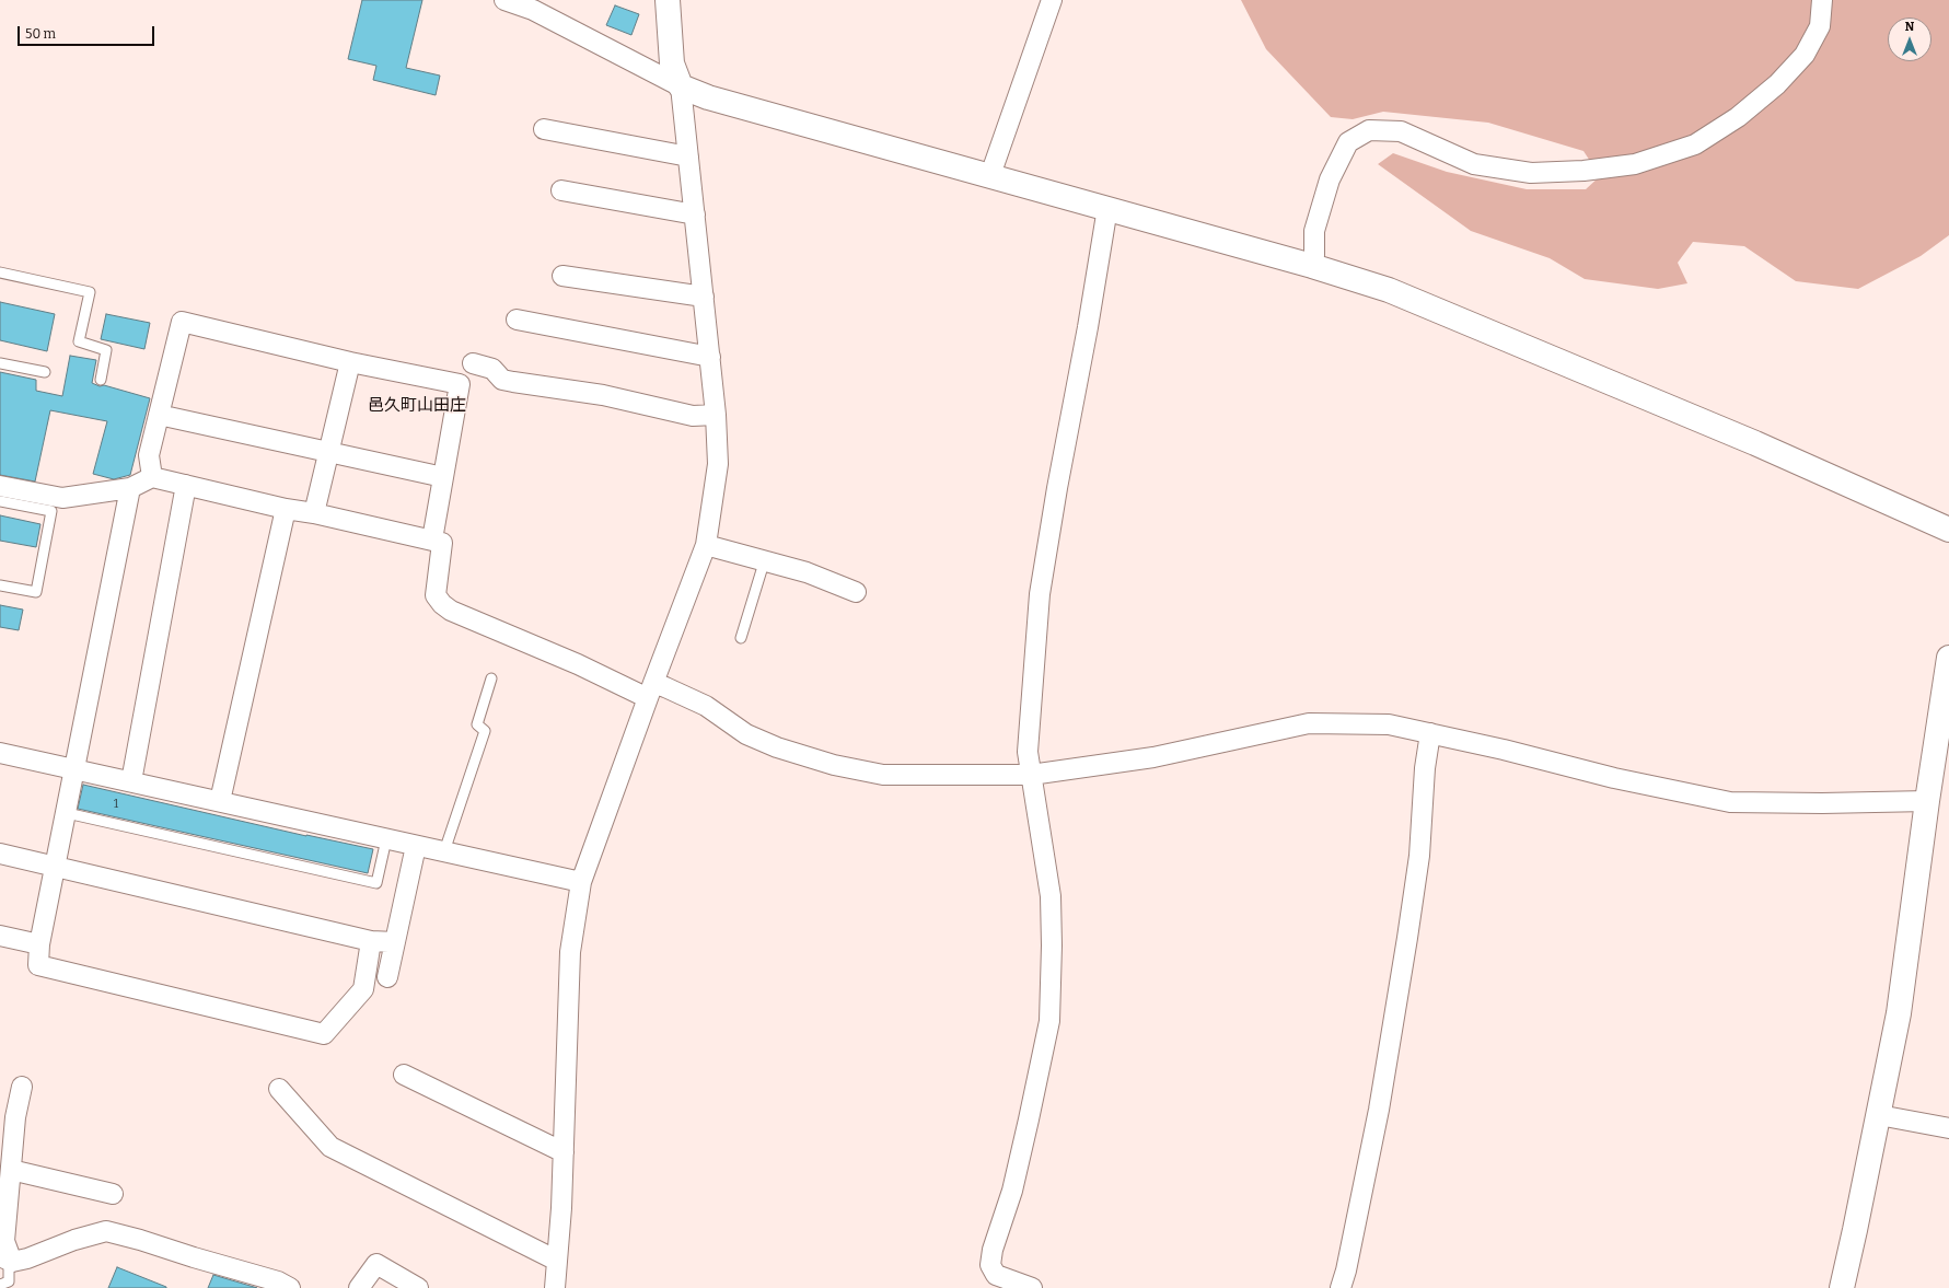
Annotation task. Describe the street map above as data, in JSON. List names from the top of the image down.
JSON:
{
  "districts": ["邑久町山田庄"],
  "house_numbers": ["1"],
  "scale_bar": "50 m",
  "north": "top"
}
